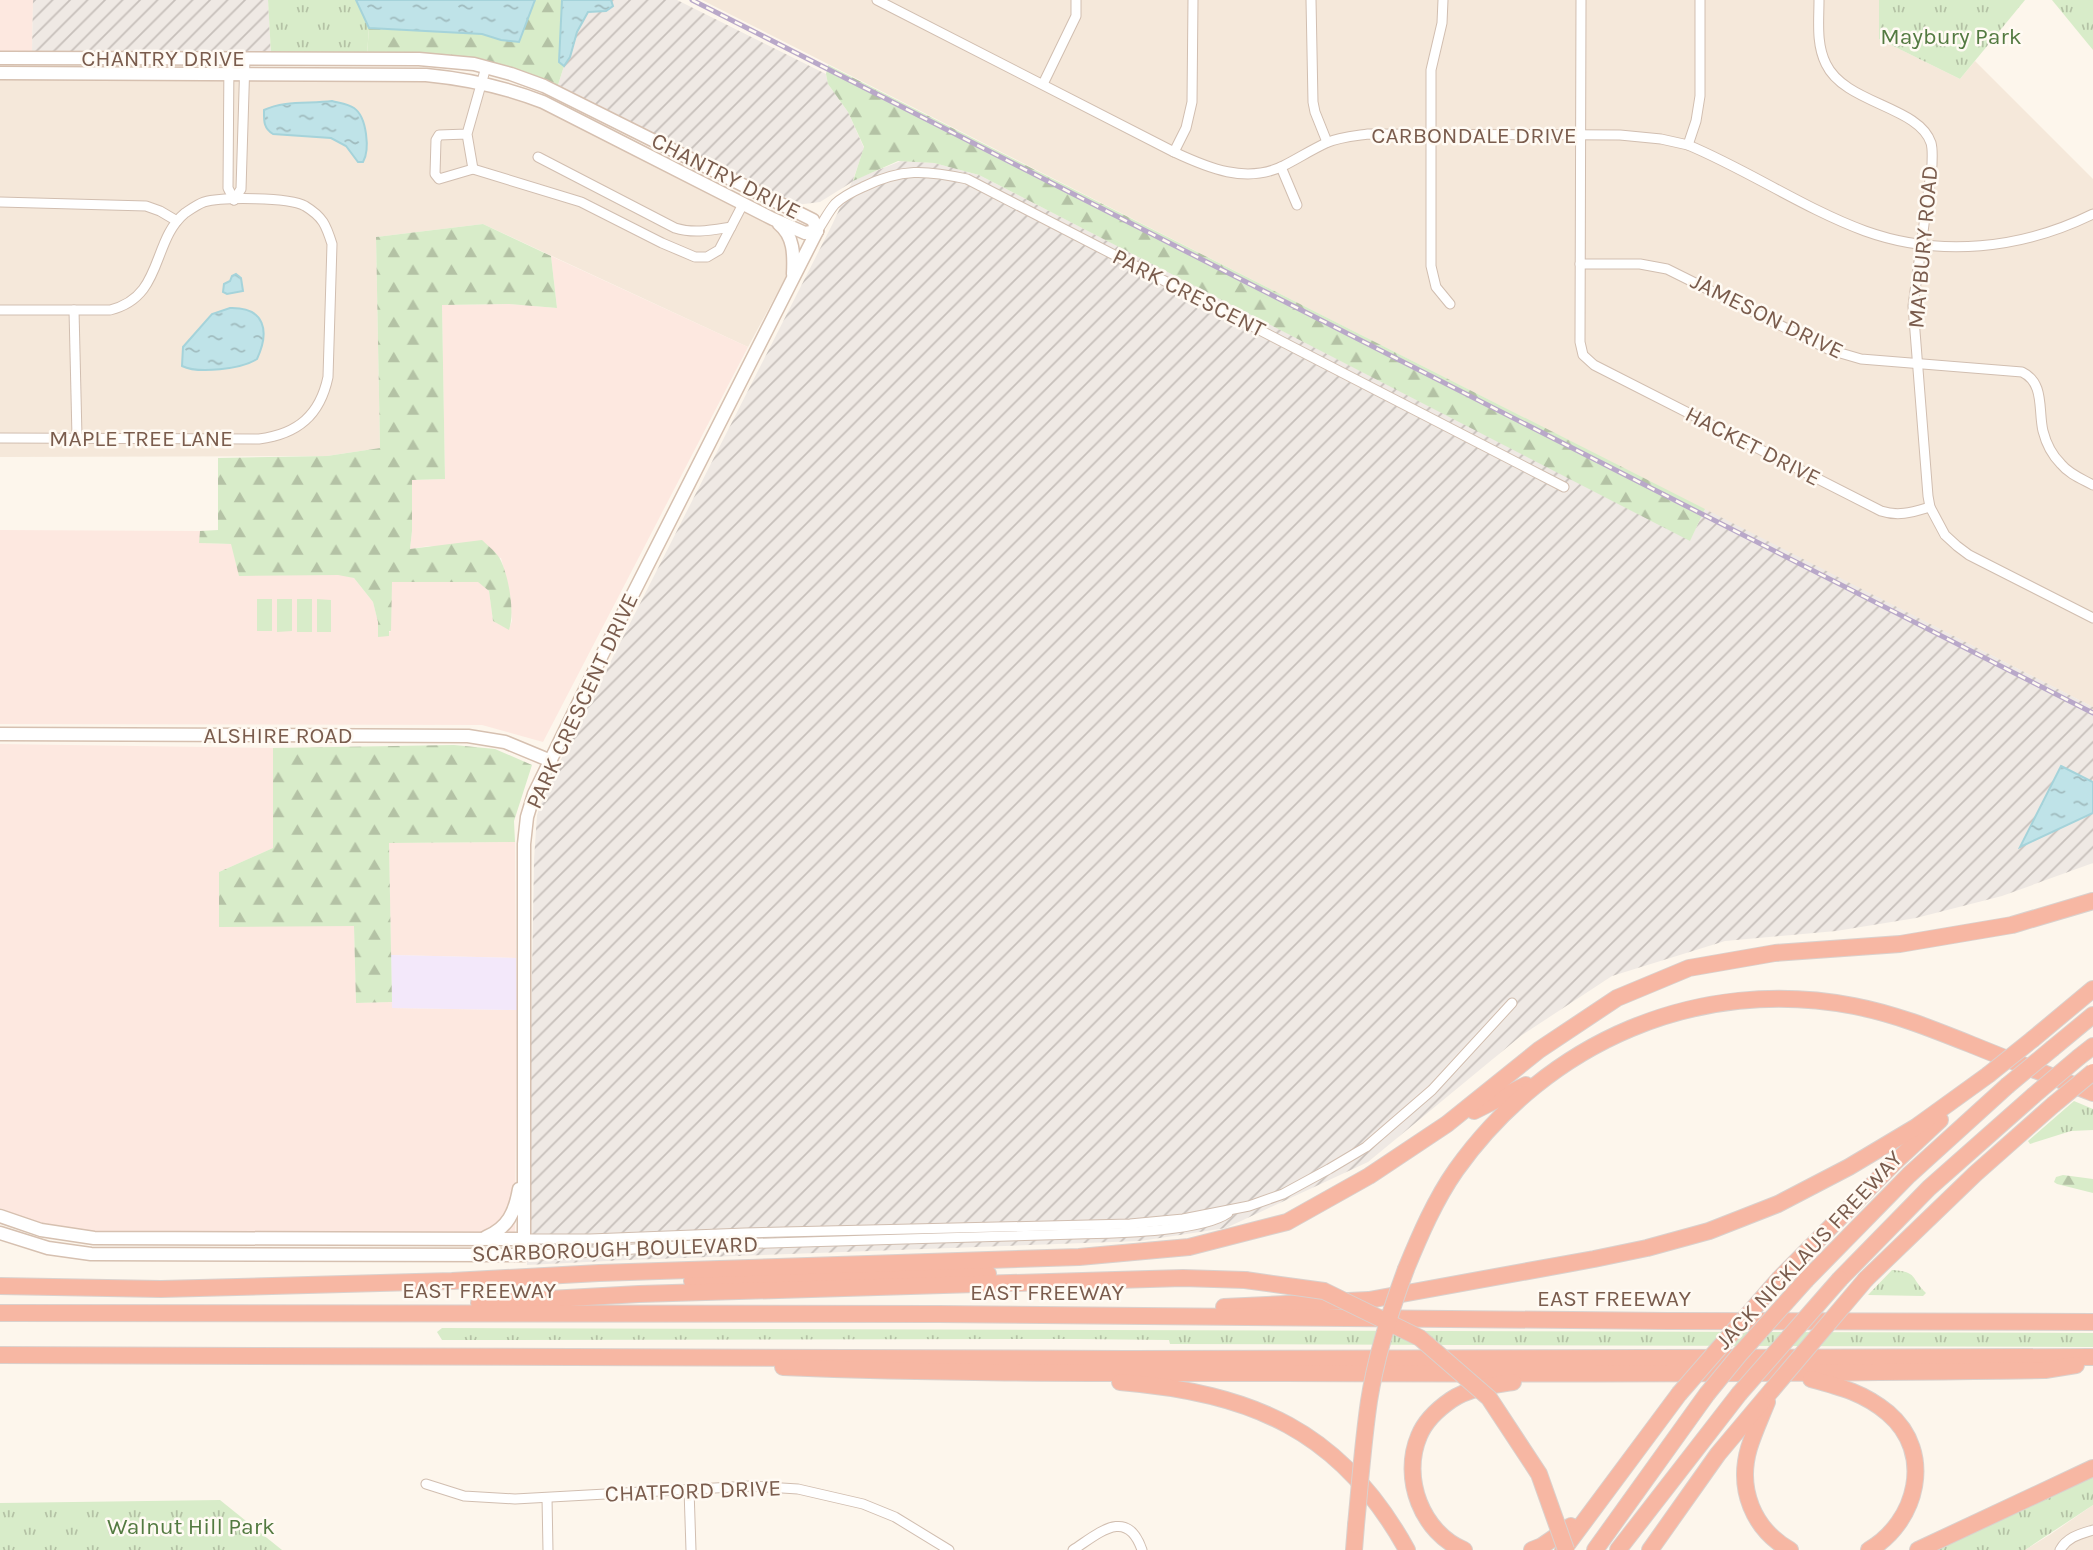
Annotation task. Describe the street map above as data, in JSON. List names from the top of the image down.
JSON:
{
  "streets": {
    "highway": ["JACK NICKLAUS FREEWAY", "EAST FREEWAY"],
    "street": [
      "CHANTRY DRIVE",
      "CARBONDALE DRIVE",
      "MAYBURY ROAD",
      "PARK CRESCENT",
      "JAMESON DRIVE",
      "MAPLE TREE LANE",
      "HACKET DRIVE",
      "PARK CRESCENT DRIVE",
      "ALSHIRE ROAD",
      "SCARBOROUGH BOULEVARD",
      "CHATFORD DRIVE"
    ]
  },
  "crossings": [
    ["CHANTRY DRIVE", "PARK CRESCENT"],
    ["CHANTRY DRIVE", "PARK CRESCENT DRIVE"],
    ["CARBONDALE DRIVE", "MAYBURY ROAD"],
    ["MAYBURY ROAD", "JAMESON DRIVE"],
    ["MAYBURY ROAD", "HACKET DRIVE"],
    ["PARK CRESCENT", "PARK CRESCENT DRIVE"],
    ["JAMESON DRIVE", "HACKET DRIVE"],
    ["PARK CRESCENT DRIVE", "ALSHIRE ROAD"],
    ["PARK CRESCENT DRIVE", "SCARBOROUGH BOULEVARD"]
  ],
  "parks": ["Maybury Park", "Walnut Hill Park"]
}
